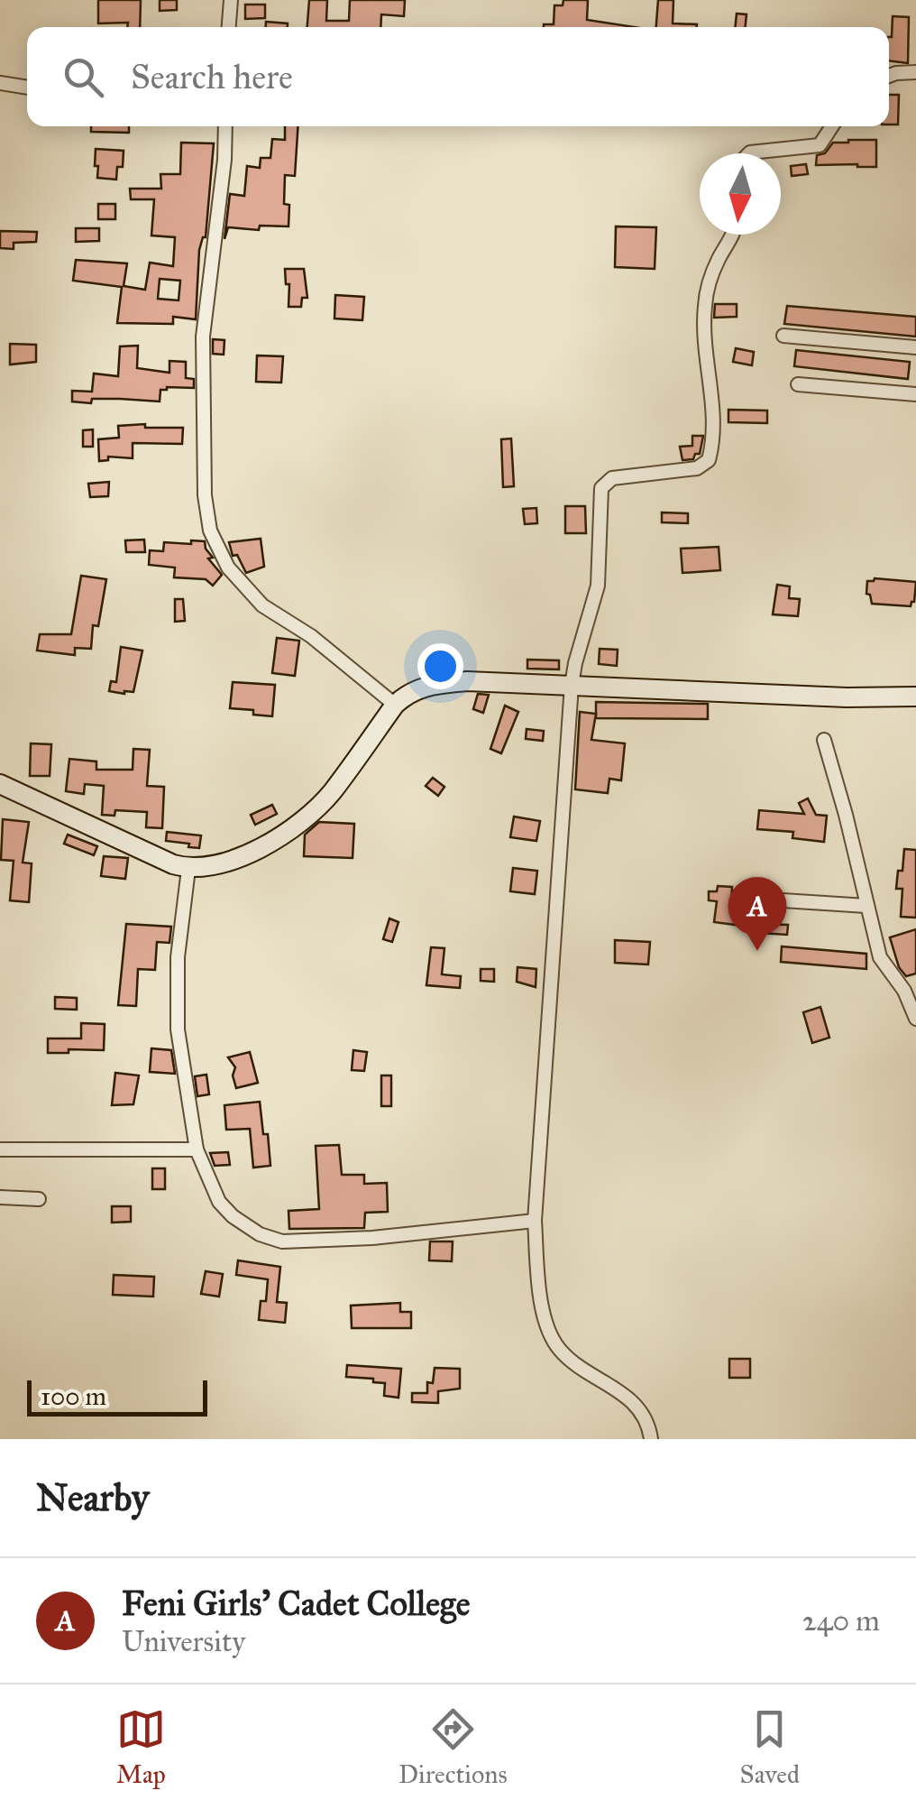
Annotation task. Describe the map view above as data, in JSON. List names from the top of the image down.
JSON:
{
  "scale_bar": "100 m",
  "north": "bottom",
  "page": {
    "search": "Search here",
    "pins": "A",
    "scale": "100 m",
    "heading": "Nearby",
    "list": [
      {
        "mark": "A",
        "name": "Feni Girls' Cadet College",
        "note": "University",
        "value": "240 m"
      }
    ],
    "nav": ["Map", "Directions", "Saved"]
  }
}
